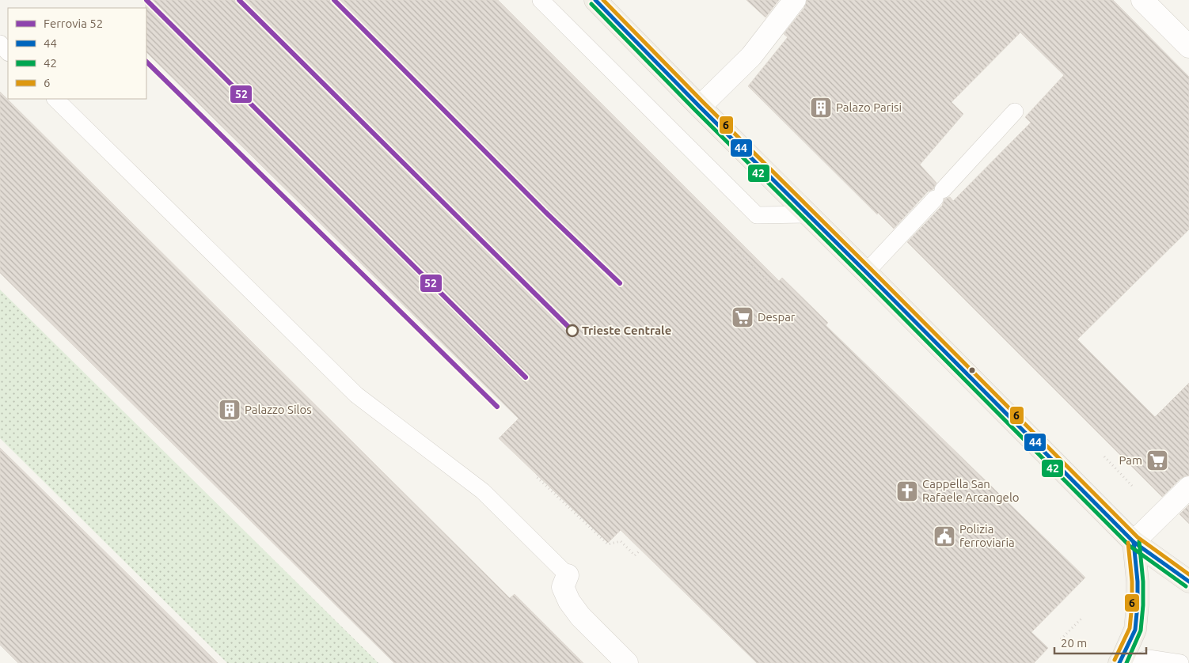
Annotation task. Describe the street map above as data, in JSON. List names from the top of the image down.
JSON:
{
  "places": {
    "building": ["Palazo Parisi", "Palazzo Silos"],
    "supermarket": ["Despar", "Pam"],
    "other": ["Trieste Centrale"],
    "church": ["Cappella San Rafaele Arcangelo"],
    "public building": ["Polizia ferroviaria"]
  },
  "lines": [
    "rail line 52",
    "transit line 44",
    "transit line 6",
    "transit line 42"
  ],
  "legend": [
    "Ferrovia 52",
    "44",
    "42",
    "6"
  ],
  "scale_bar": "20 m"
}
